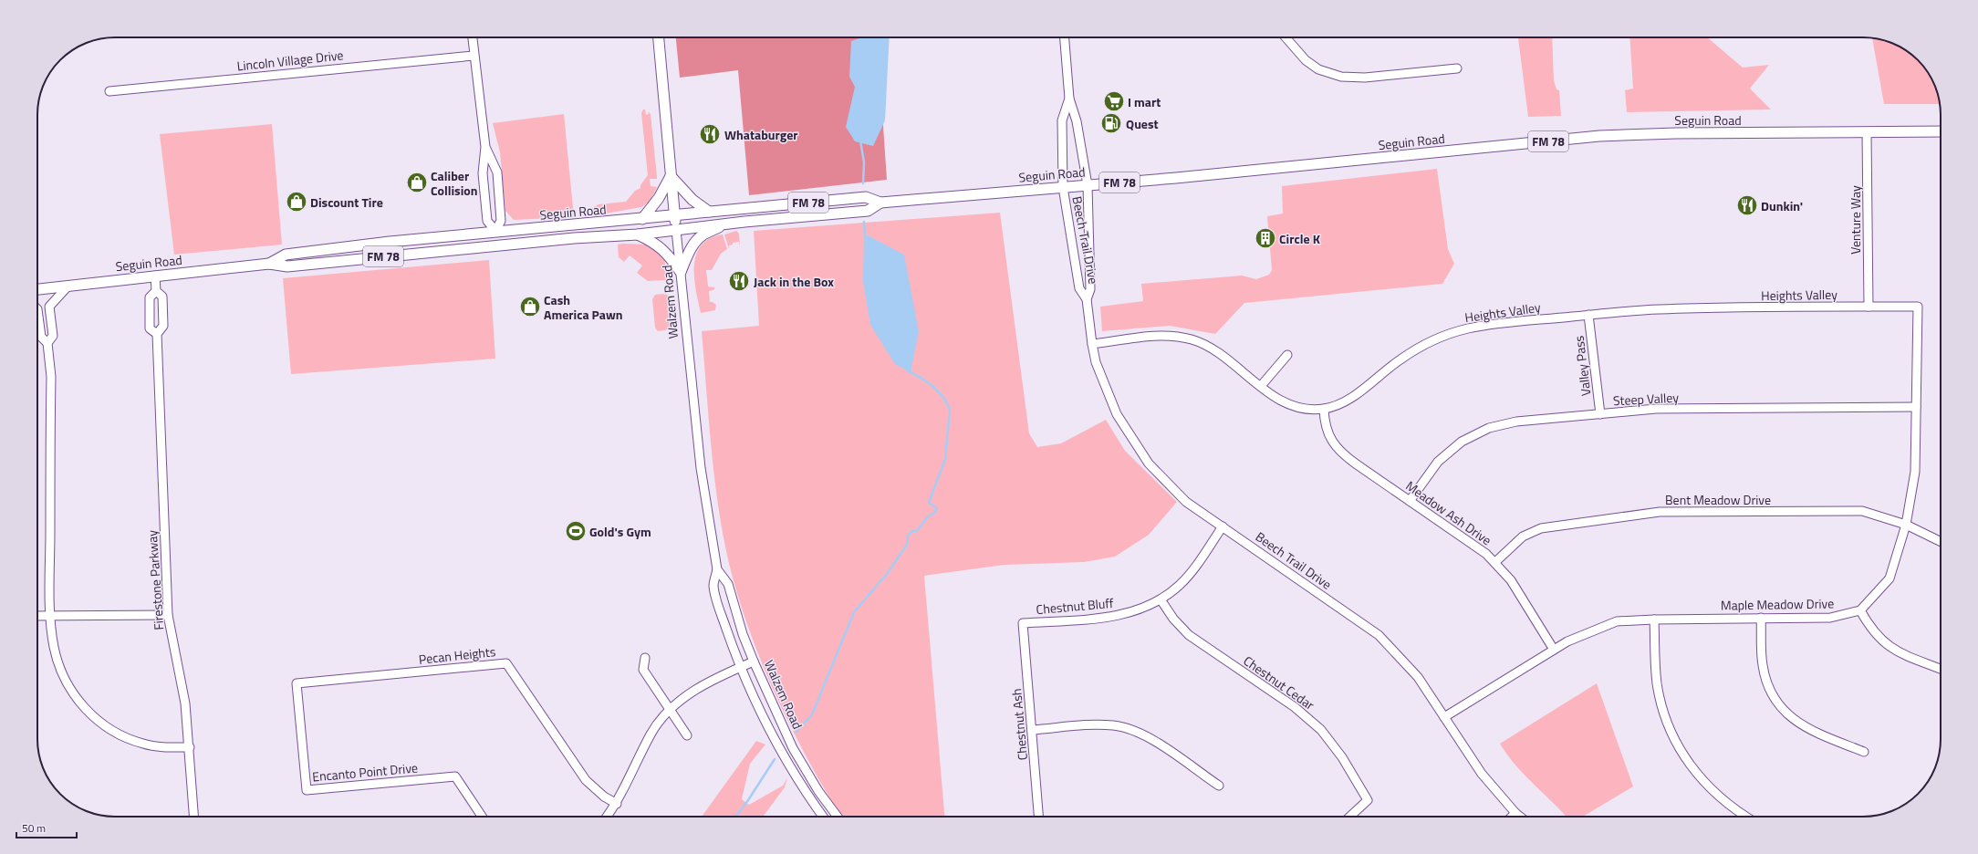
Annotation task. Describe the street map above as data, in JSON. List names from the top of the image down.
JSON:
{
  "streets": {
    "main road": ["Seguin Road", "FM 78", "Walzem Road"],
    "street": [
      "Lincoln Village Drive",
      "Venture Way",
      "Beech Trail Drive",
      "Heights Valley",
      "Valley Pass",
      "Steep Valley",
      "Bent Meadow Drive",
      "Meadow Ash Drive",
      "Firestone Parkway",
      "Maple Meadow Drive",
      "Chestnut Bluff",
      "Pecan Heights",
      "Chestnut Cedar",
      "Chestnut Ash",
      "Encanto Point Drive"
    ]
  },
  "crossings": [
    ["Seguin Road", "Venture Way"],
    ["Seguin Road", "Beech Trail Drive"],
    ["Seguin Road", "Walzem Road"],
    ["Seguin Road", "Firestone Parkway"],
    ["Venture Way", "Heights Valley"],
    ["Beech Trail Drive", "Heights Valley"],
    ["Beech Trail Drive", "Maple Meadow Drive"],
    ["Beech Trail Drive", "Chestnut Bluff"],
    ["Heights Valley", "Valley Pass"],
    ["Heights Valley", "Steep Valley"],
    ["Heights Valley", "Meadow Ash Drive"],
    ["Valley Pass", "Steep Valley"],
    ["Steep Valley", "Meadow Ash Drive"],
    ["Bent Meadow Drive", "Meadow Ash Drive"],
    ["Meadow Ash Drive", "Maple Meadow Drive"],
    ["Chestnut Bluff", "Chestnut Cedar"],
    ["Chestnut Bluff", "Chestnut Ash"],
    ["Pecan Heights", "Encanto Point Drive"]
  ],
  "places": {
    "supermarket": ["I mart"],
    "fuel station": ["Quest"],
    "restaurant": ["Whataburger", "Dunkin'", "Jack in the Box"],
    "shop": ["Caliber Collision", "Discount Tire", "Cash America Pawn"],
    "building": ["Circle K"],
    "sports": ["Gold's Gym"]
  },
  "scale_bar": "50 m"
}
